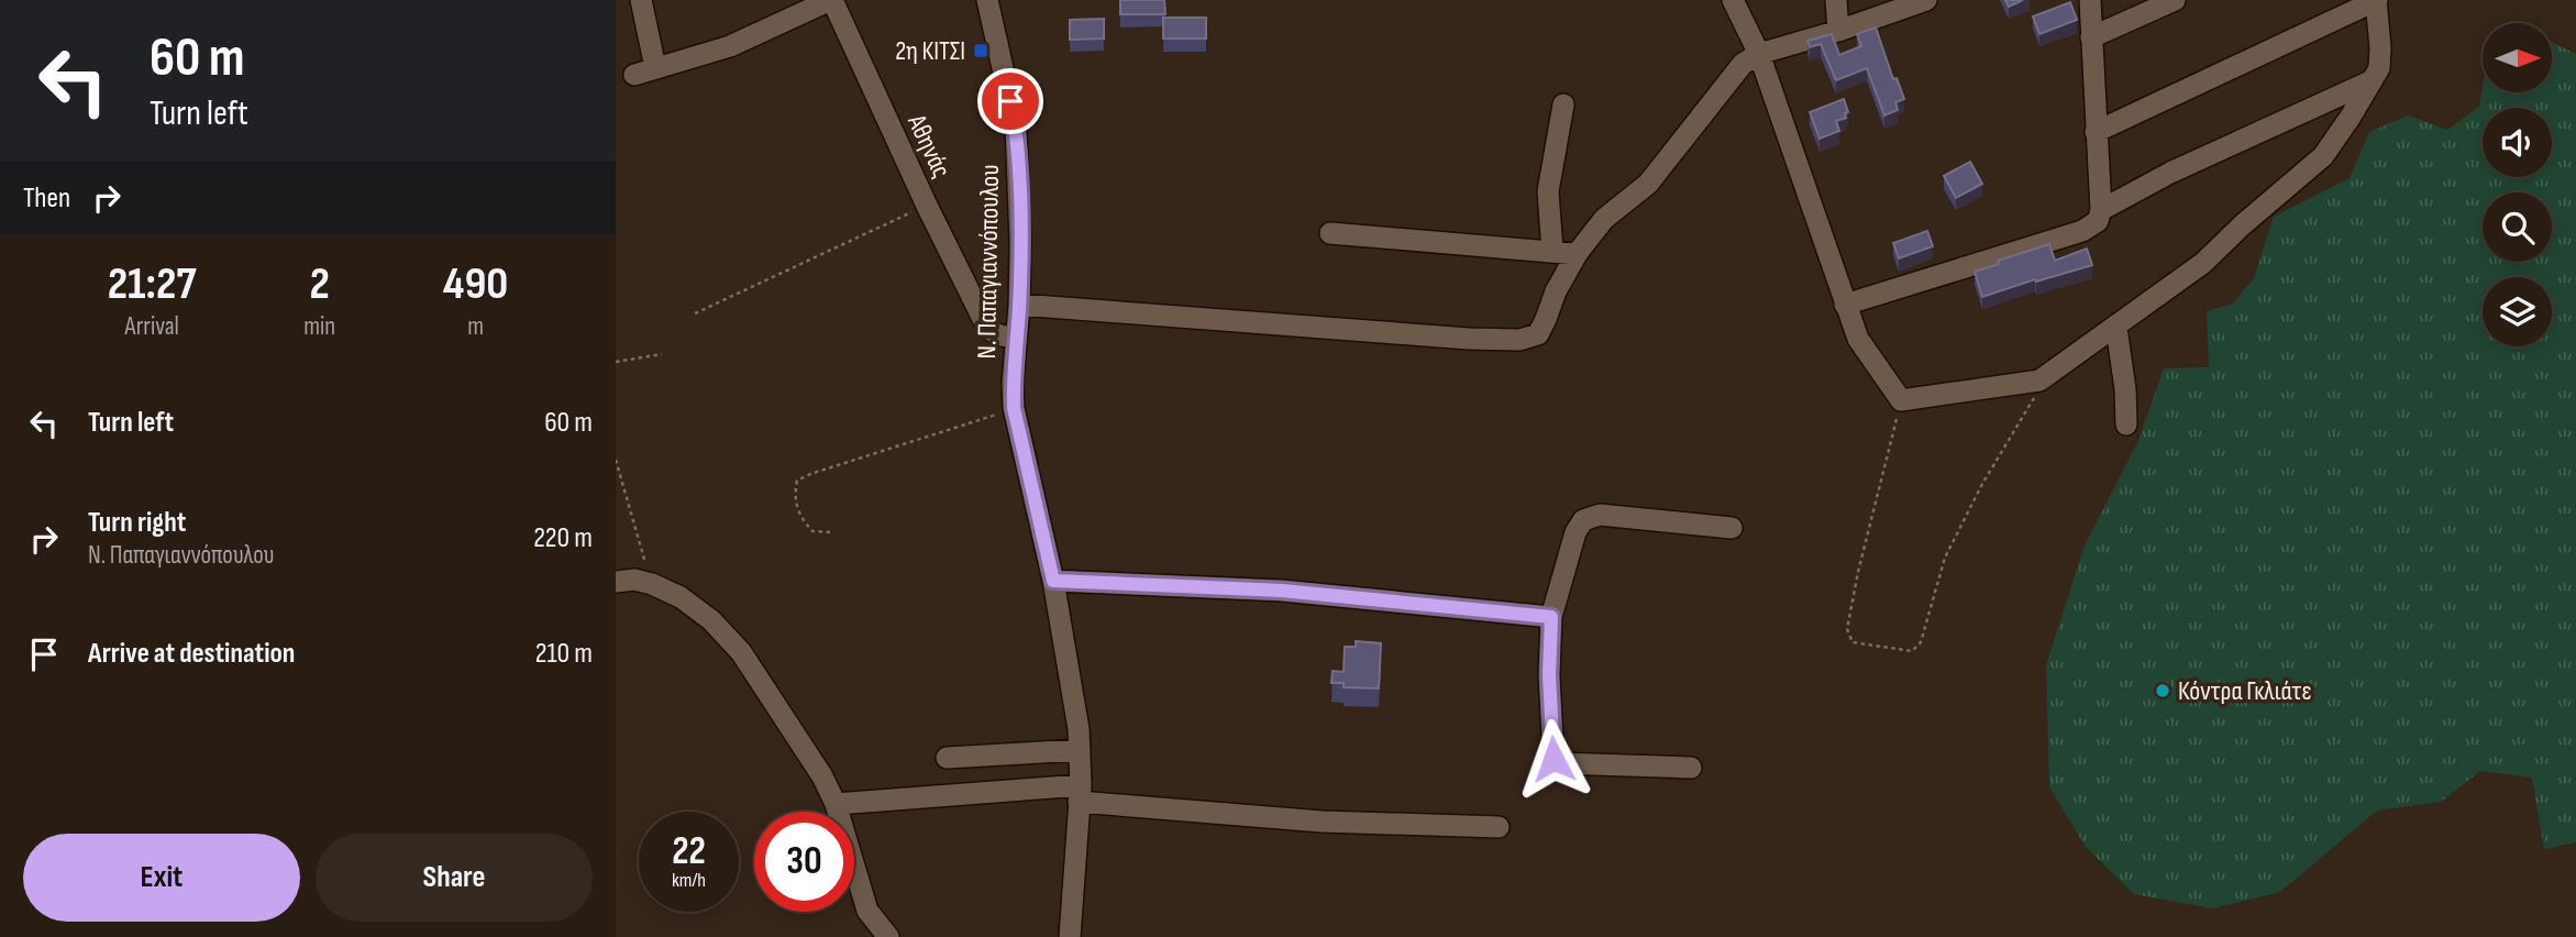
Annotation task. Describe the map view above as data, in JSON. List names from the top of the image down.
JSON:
{
  "streets": {
    "street": ["Αθηνάς", "Ν. Παπαγιαννόπουλου"]
  },
  "crossings": [
    ["Αθηνάς", "Ν. Παπαγιαννόπουλου"]
  ],
  "places": {
    "transit": ["2η ΚΙΤΣΙ"],
    "other": ["Κόντρα Γκλιάτε"]
  },
  "north": "right",
  "page": {
    "turn": ["60 m", "Turn left"],
    "then": "Then",
    "eta": [
      "21:27",
      "Arrival",
      "2",
      "min",
      "490",
      "m"
    ],
    "list": [
      {
        "name": "Turn left",
        "value": "60 m"
      },
      {
        "name": "Turn right",
        "note": "Ν. Παπαγιαννόπουλου",
        "value": "220 m"
      },
      {
        "name": "Arrive at destination",
        "value": "210 m"
      }
    ],
    "speed": "22 km/h",
    "limit": "30",
    "buttons": ["Exit", "Share"]
  }
}
